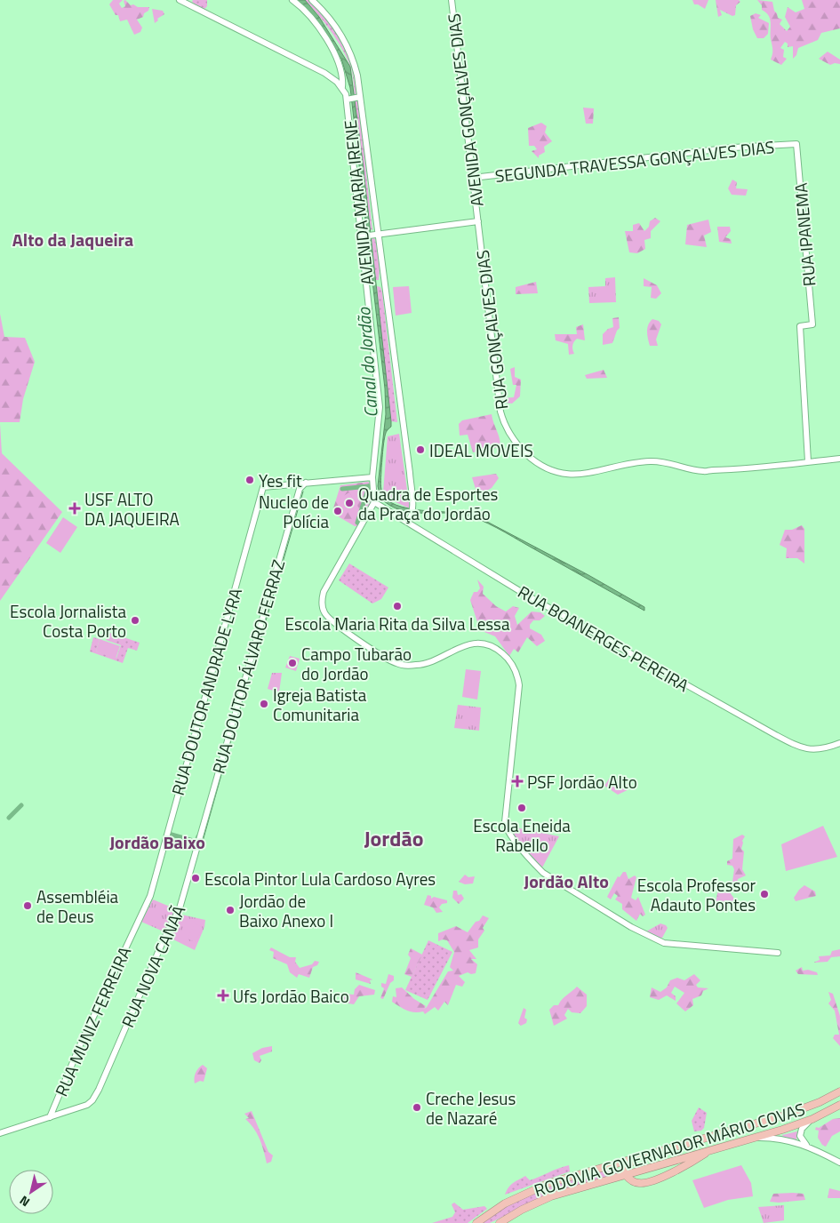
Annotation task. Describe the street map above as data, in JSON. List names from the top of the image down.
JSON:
{
  "streets": {
    "highway": ["RODOVIA GOVERNADOR MÁRIO COVAS"],
    "street": [
      "AVENIDA GONÇALVES DIAS",
      "SEGUNDA TRAVESSA GONÇALVES DIAS",
      "AVENIDA MARIA IRENE",
      "RUA IPANEMA",
      "RUA GONÇALVES DIAS",
      "RUA BOANERGES PEREIRA",
      "RUA DOUTOR ÁLVARO FERRAZ",
      "RUA DOUTOR ANDRADE LYRA",
      "RUA NOVA CANAÃ",
      "RUA MUNIZ FERREIRA"
    ]
  },
  "crossings": [
    ["AVENIDA GONÇALVES DIAS", "SEGUNDA TRAVESSA GONÇALVES DIAS"],
    ["AVENIDA GONÇALVES DIAS", "RUA GONÇALVES DIAS"],
    ["SEGUNDA TRAVESSA GONÇALVES DIAS", "RUA IPANEMA"],
    ["AVENIDA MARIA IRENE", "RUA BOANERGES PEREIRA"],
    ["RUA IPANEMA", "RUA GONÇALVES DIAS"],
    ["RUA DOUTOR ÁLVARO FERRAZ", "RUA DOUTOR ANDRADE LYRA"],
    ["RUA DOUTOR ÁLVARO FERRAZ", "RUA NOVA CANAÃ"],
    ["RUA DOUTOR ANDRADE LYRA", "RUA MUNIZ FERREIRA"],
    ["RUA NOVA CANAÃ", "RUA MUNIZ FERREIRA"]
  ],
  "districts": [
    "Alto da Jaqueira",
    "Jordão",
    "Jordão Baixo",
    "Jordão Alto"
  ],
  "water": ["Canal do Jordão"],
  "places": {
    "other": [
      "IDEAL MOVEIS",
      "Yes fit",
      "Quadra de Esportes da Praça do Jordão",
      "Nucleo de Polícia",
      "Escola Maria Rita da Silva Lessa",
      "Escola Jornalista Costa Porto",
      "Campo Tubarão do Jordão",
      "Igreja Batista Comunitaria",
      "Escola Eneida Rabello",
      "Escola Pintor Lula Cardoso Ayres",
      "Escola Professor Adauto Pontes",
      "Assembléia de Deus",
      "Jordão de Baixo Anexo I",
      "Creche Jesus de Nazaré"
    ],
    "health": ["USF ALTO DA JAQUEIRA", "PSF Jordão Alto", "Ufs Jordão Baico"]
  },
  "north": "bottom left"
}
